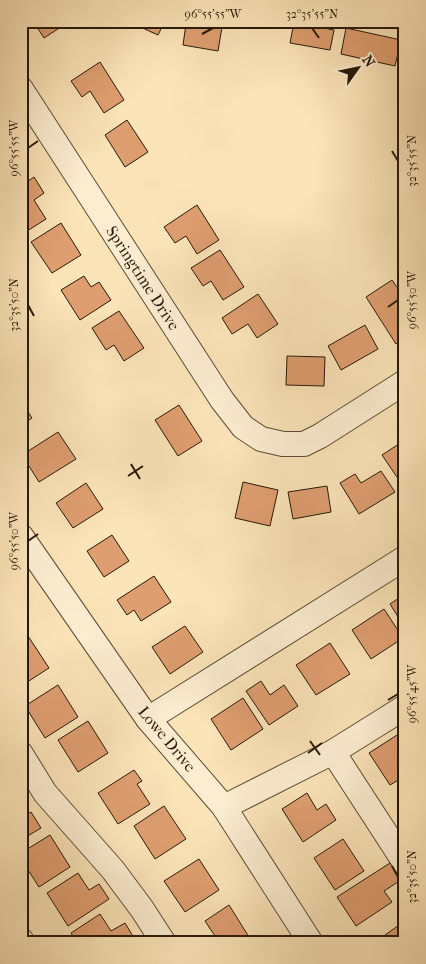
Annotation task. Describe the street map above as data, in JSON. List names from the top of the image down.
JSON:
{
  "streets": {
    "street": ["Springtime Drive", "Lowe Drive"]
  },
  "north": "top right",
  "coordinates": [
    "96°55'55\"W",
    "32°35'55\"N",
    "96°55'50\"W",
    "32°35'50\"N",
    "96°55'45\"W"
  ]
}
